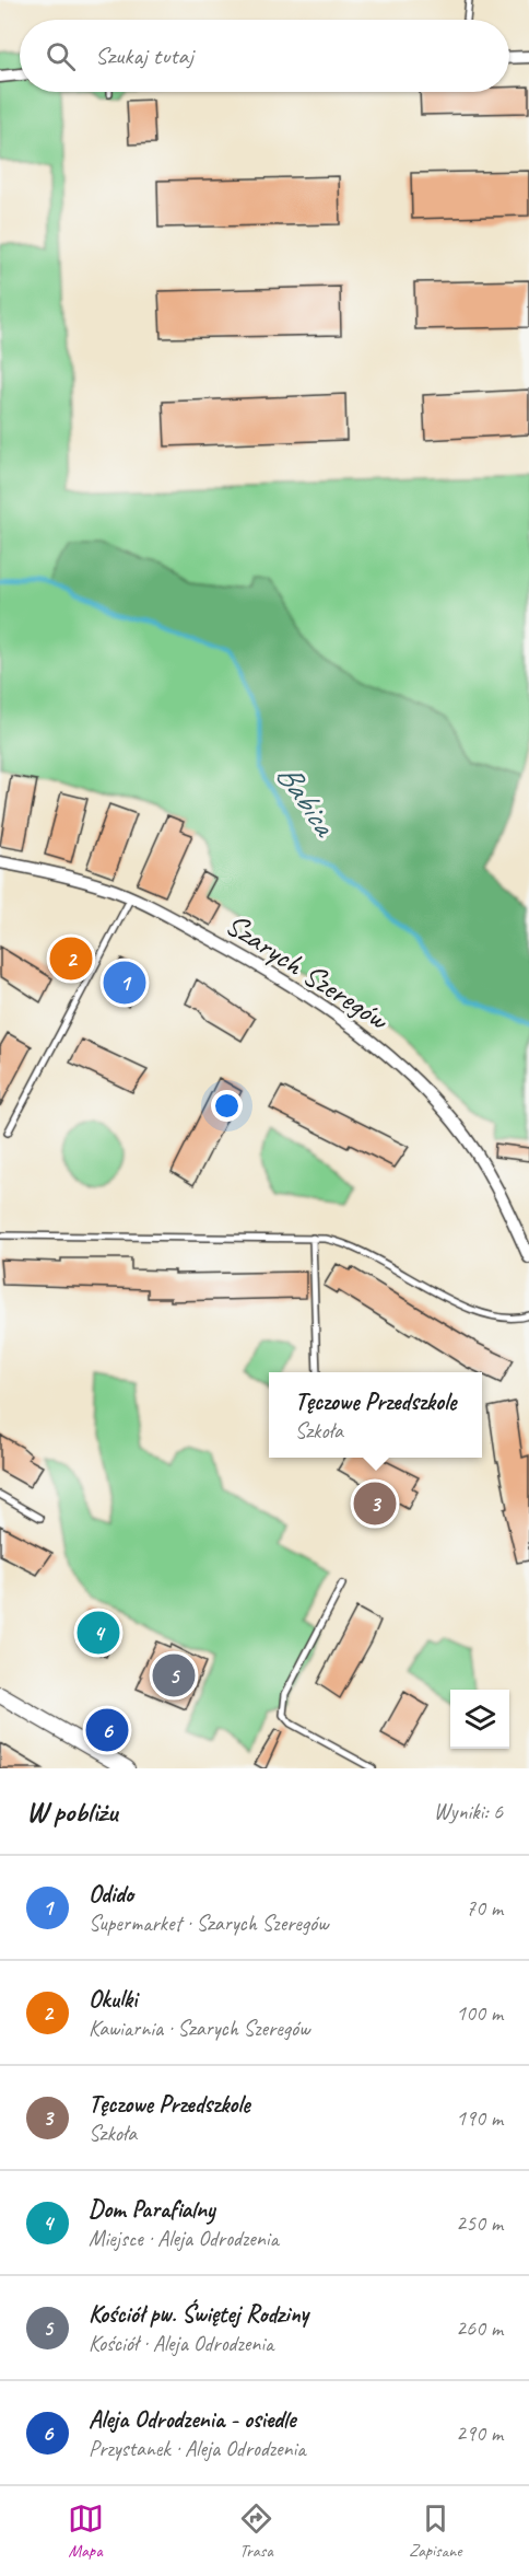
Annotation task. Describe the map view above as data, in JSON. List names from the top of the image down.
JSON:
{
  "streets": {
    "street": ["Szarych Szeregów"]
  },
  "water": ["Babica"],
  "page": {
    "search": "Szukaj tutaj",
    "pins": [
      "2",
      "1",
      "3",
      "4",
      "5",
      "6"
    ],
    "popup": ["Tęczowe Przedszkole", "Szkoła"],
    "heading": ["W pobliżu", "Wyniki: 6"],
    "list": [
      {
        "mark": "1",
        "name": "Odido",
        "note": "Supermarket · Szarych Szeregów",
        "value": "70 m"
      },
      {
        "mark": "2",
        "name": "Okulki",
        "note": "Kawiarnia · Szarych Szeregów",
        "value": "100 m"
      },
      {
        "mark": "3",
        "name": "Tęczowe Przedszkole",
        "note": "Szkoła",
        "value": "190 m"
      },
      {
        "mark": "4",
        "name": "Dom Parafialny",
        "note": "Miejsce · Aleja Odrodzenia",
        "value": "250 m"
      },
      {
        "mark": "5",
        "name": "Kościół pw. Świętej Rodziny",
        "note": "Kościół · Aleja Odrodzenia",
        "value": "260 m"
      },
      {
        "mark": "6",
        "name": "Aleja Odrodzenia - osiedle",
        "note": "Przystanek · Aleja Odrodzenia",
        "value": "290 m"
      }
    ],
    "nav": ["Mapa", "Trasa", "Zapisane"]
  }
}
